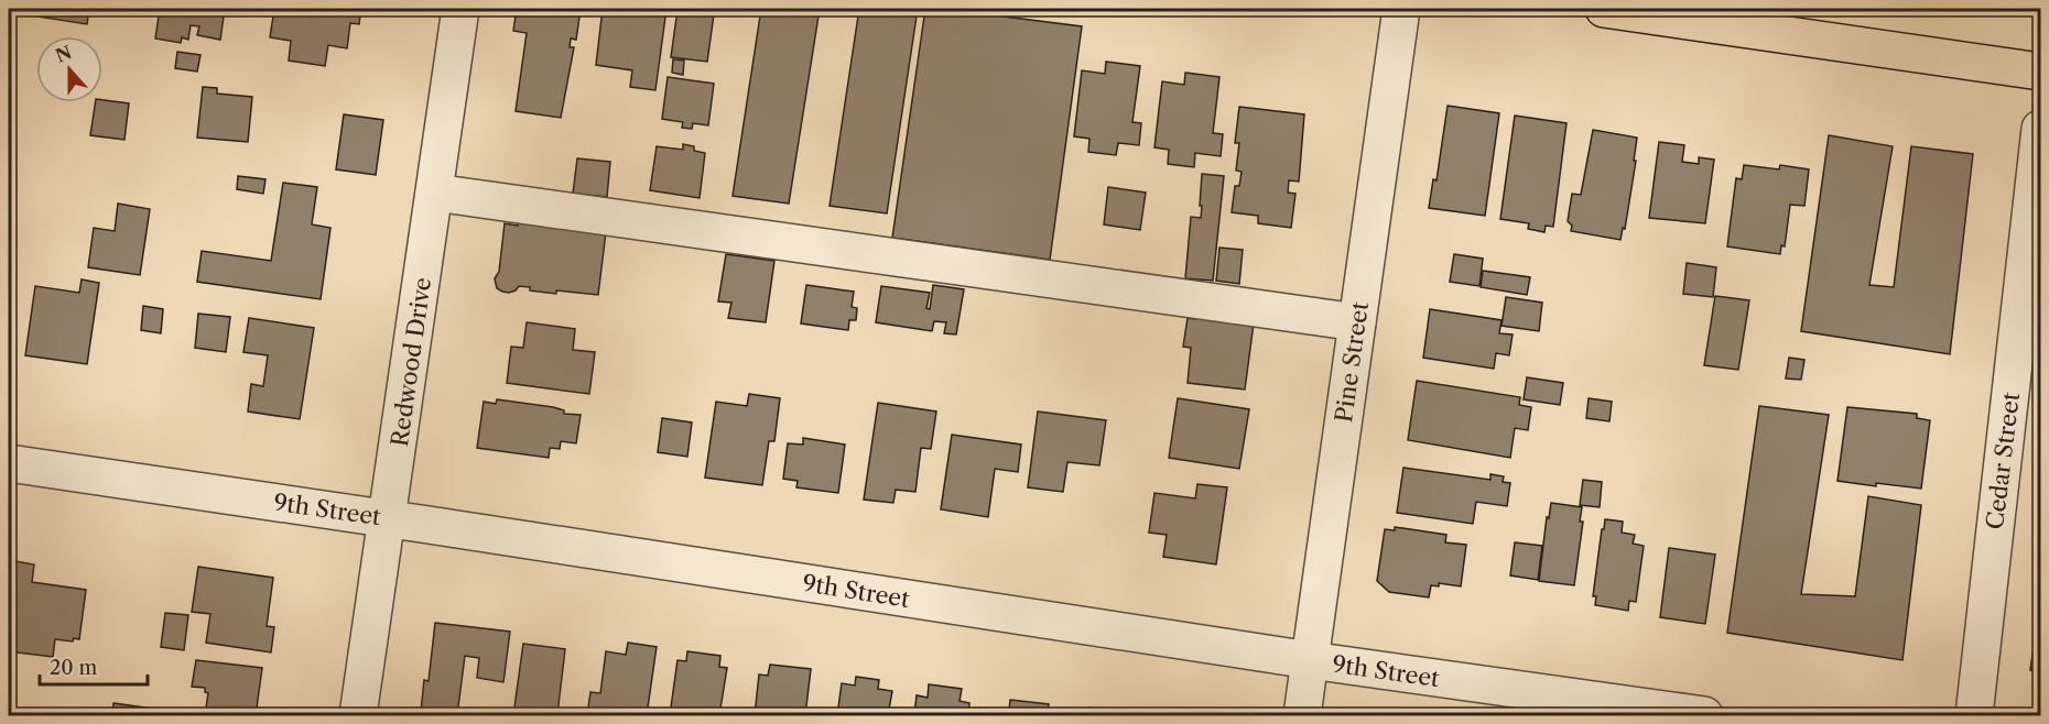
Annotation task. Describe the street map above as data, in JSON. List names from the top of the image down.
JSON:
{
  "streets": {
    "street": [
      "Redwood Drive",
      "Pine Street",
      "Cedar Street",
      "9th Street"
    ]
  },
  "crossings": [
    ["Redwood Drive", "9th Street"],
    ["Pine Street", "9th Street"]
  ],
  "scale_bar": "20 m",
  "north": "top"
}
